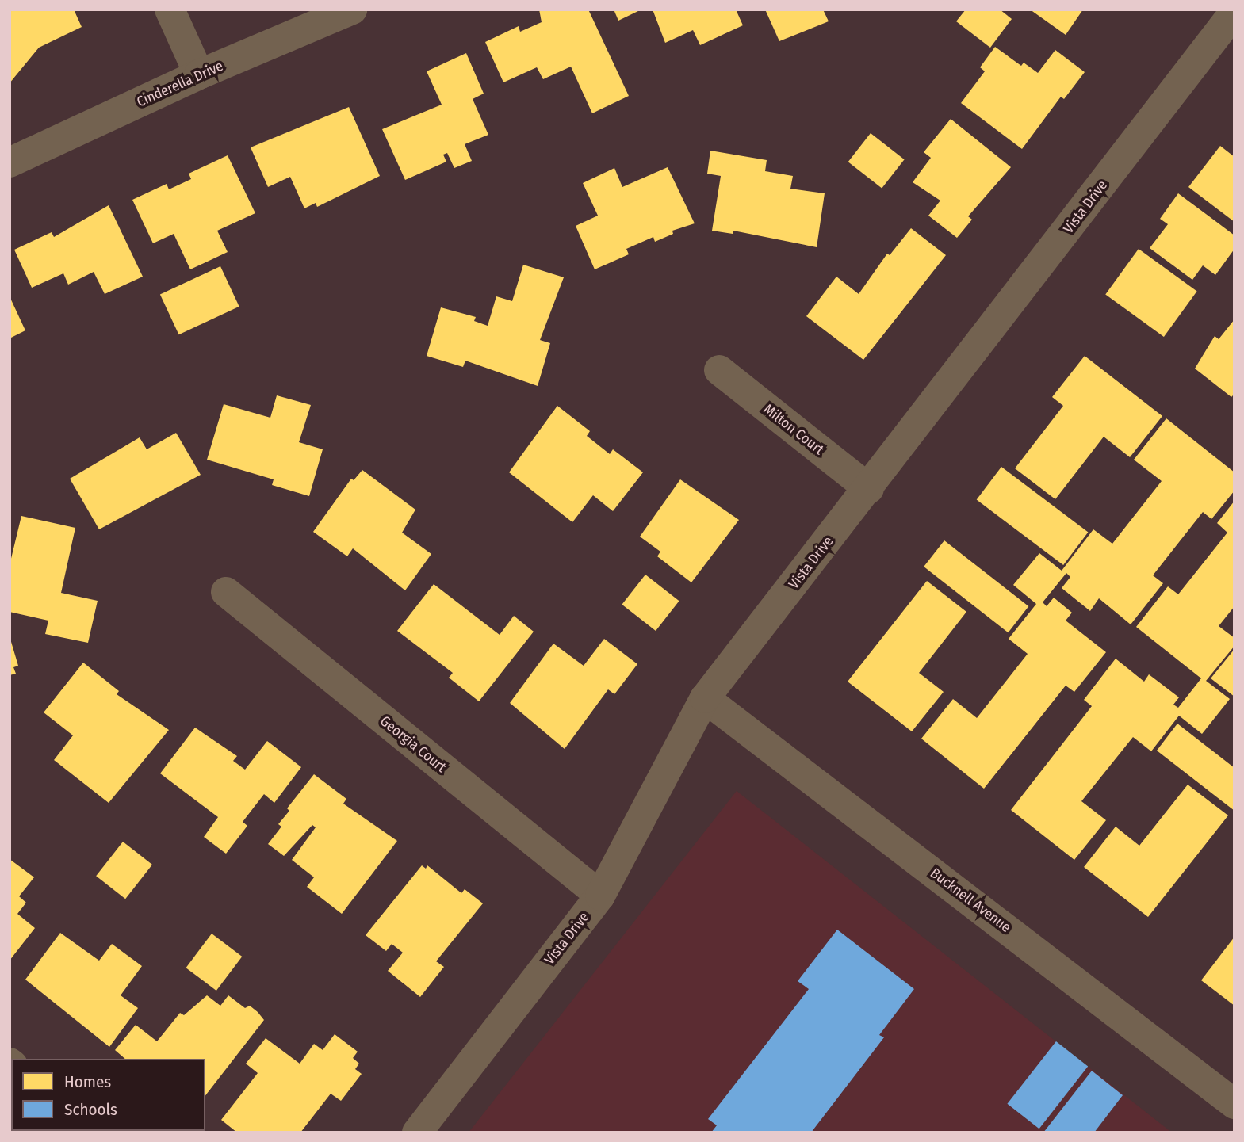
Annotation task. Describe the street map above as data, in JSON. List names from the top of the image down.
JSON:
{
  "streets": {
    "street": [
      "Cinderella Drive",
      "Vista Drive",
      "Milton Court",
      "Georgia Court",
      "Bucknell Avenue"
    ]
  },
  "crossings": [
    ["Vista Drive", "Milton Court"],
    ["Vista Drive", "Georgia Court"],
    ["Vista Drive", "Bucknell Avenue"]
  ],
  "legend": ["Homes", "Schools"]
}
